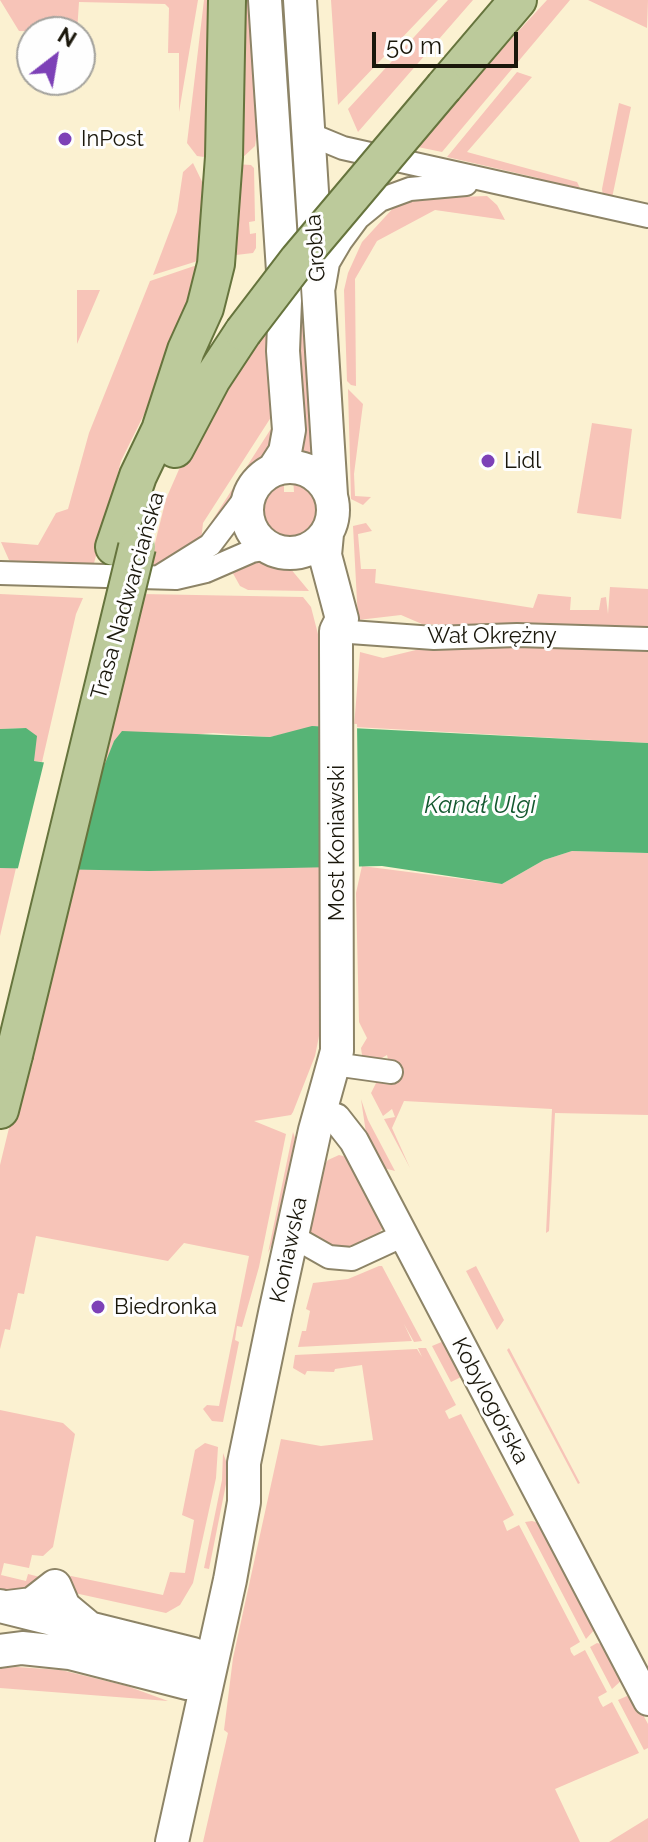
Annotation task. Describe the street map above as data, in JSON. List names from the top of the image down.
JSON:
{
  "streets": {
    "main road": [
      "Grobla",
      "Trasa Nadwarciańska",
      "Most Koniawski",
      "Koniawska"
    ],
    "street": ["Wał Okrężny", "Kobylogórska"]
  },
  "crossings": [
    ["Wał Okrężny", "Most Koniawski"],
    ["Most Koniawski", "Koniawska"],
    ["Koniawska", "Kobylogórska"]
  ],
  "water": ["Kanał Ulgi"],
  "places": ["InPost", "Lidl", "Biedronka"],
  "scale_bar": "50 m",
  "north": "top right"
}
